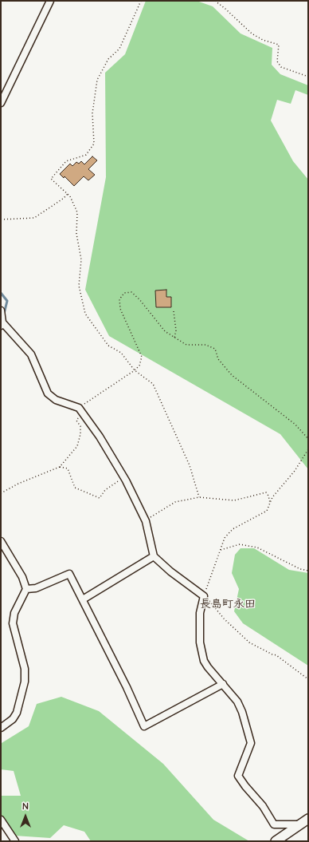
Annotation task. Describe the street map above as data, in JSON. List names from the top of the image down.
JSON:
{
  "districts": ["長島町永田"],
  "north": "top"
}
